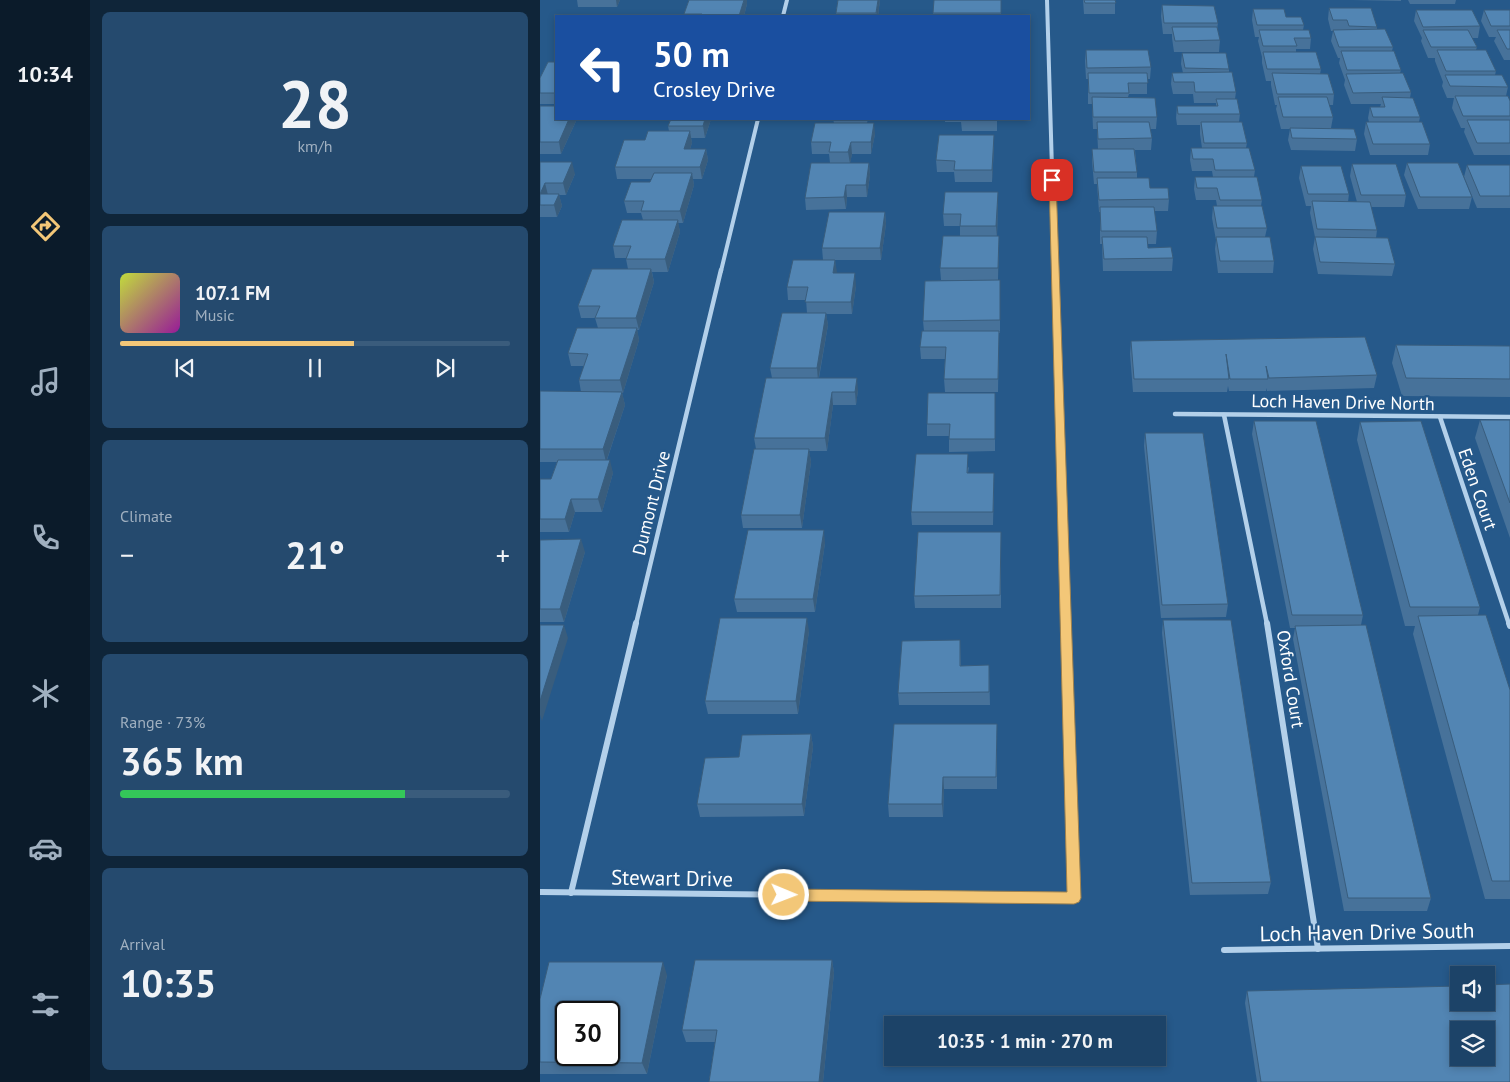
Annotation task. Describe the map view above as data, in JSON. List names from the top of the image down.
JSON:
{
  "streets": {
    "street": [
      "Loch Haven Drive North",
      "Eden Court",
      "Dumont Drive",
      "Oxford Court",
      "Stewart Drive",
      "Loch Haven Drive South"
    ]
  },
  "crossings": [
    ["Loch Haven Drive North", "Eden Court"],
    ["Loch Haven Drive North", "Oxford Court"],
    ["Dumont Drive", "Stewart Drive"],
    ["Oxford Court", "Loch Haven Drive South"]
  ],
  "page": {
    "tabs": "10:34",
    "tile": [
      ["28", "km/h"],
      "Climate",
      ["Range · 73%", "365 km"],
      ["Arrival", "10:35"]
    ],
    "turn": ["50 m", "Crosley Drive"],
    "song": ["107.1 FM", "Music"],
    "heat": ["−", "21°", "+"],
    "limit": "30",
    "trip": "10:35 · 1 min · 270 m"
  }
}
